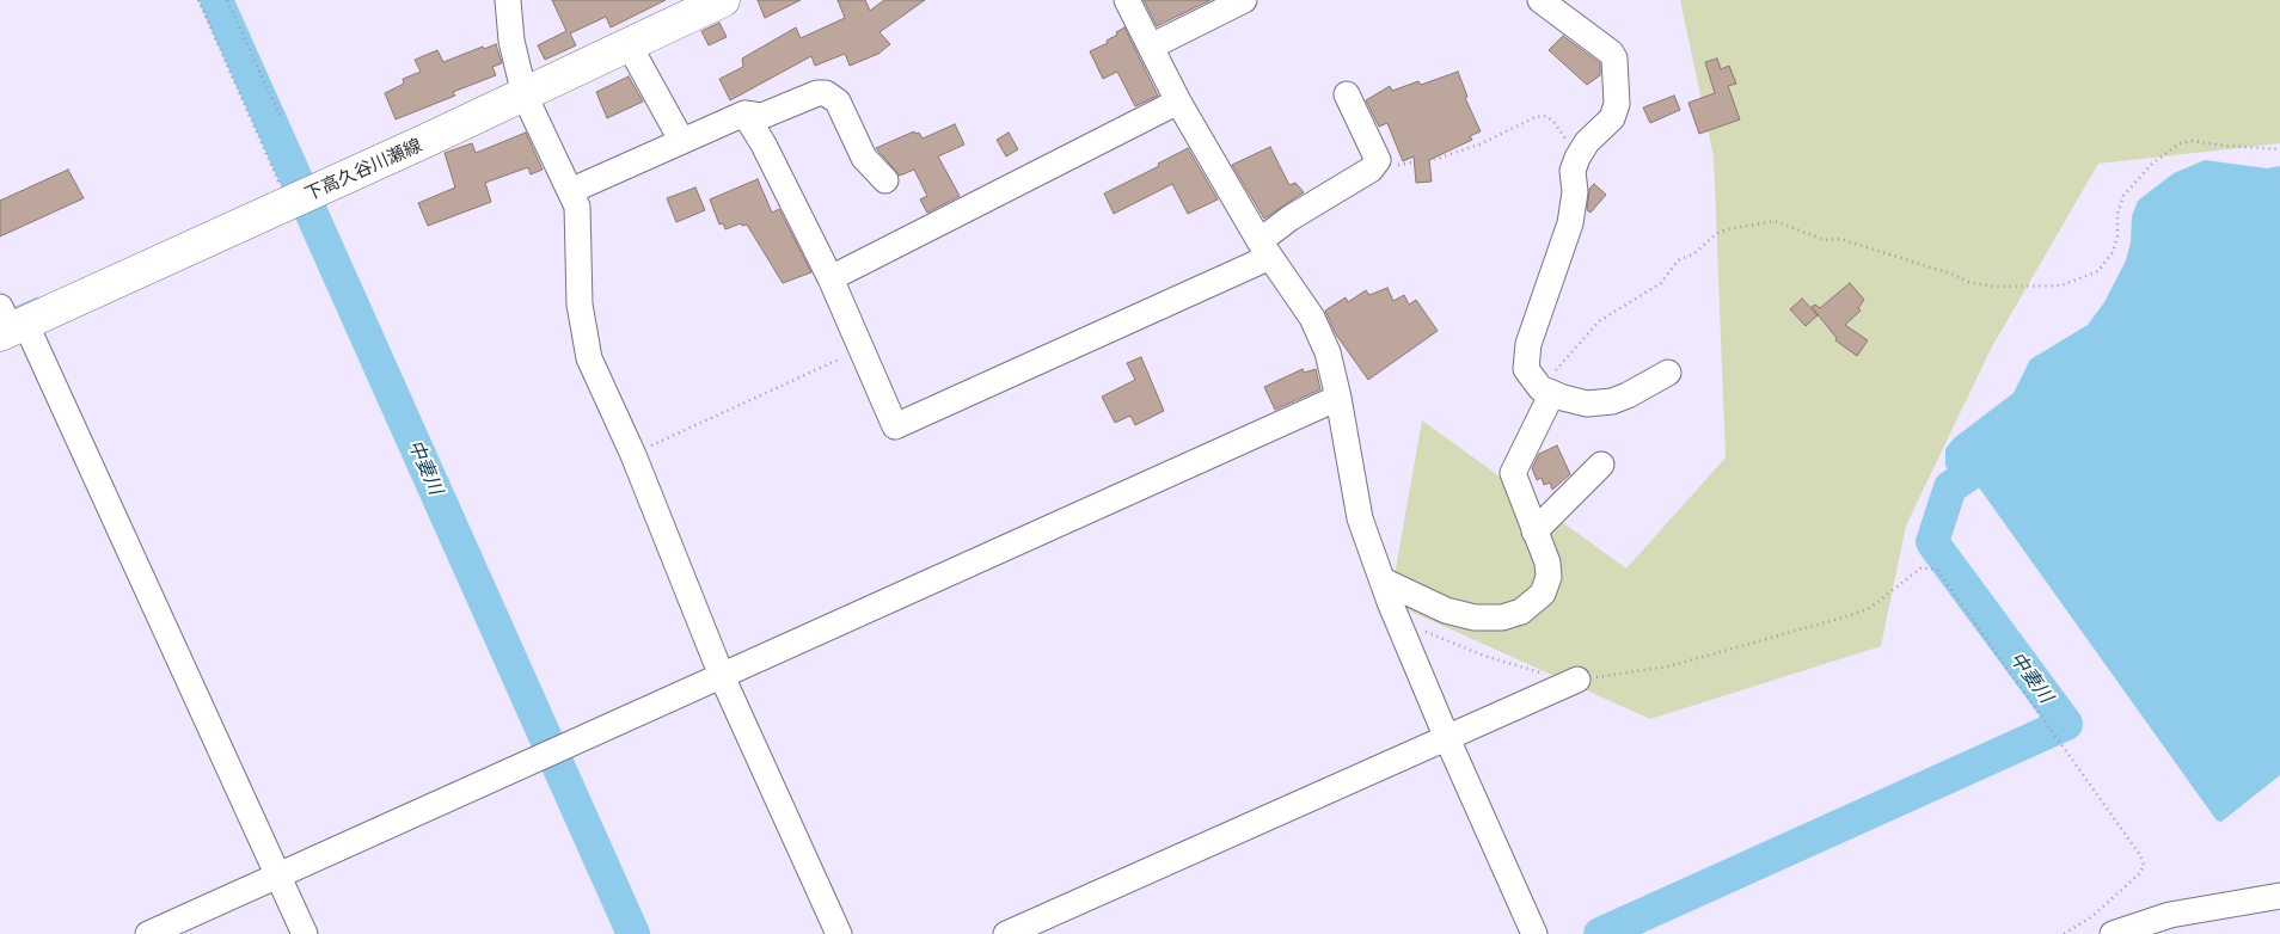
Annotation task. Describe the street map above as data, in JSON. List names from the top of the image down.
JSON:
{
  "streets": {
    "main road": ["下高久谷川瀬線"]
  },
  "water": ["中妻川"]
}
